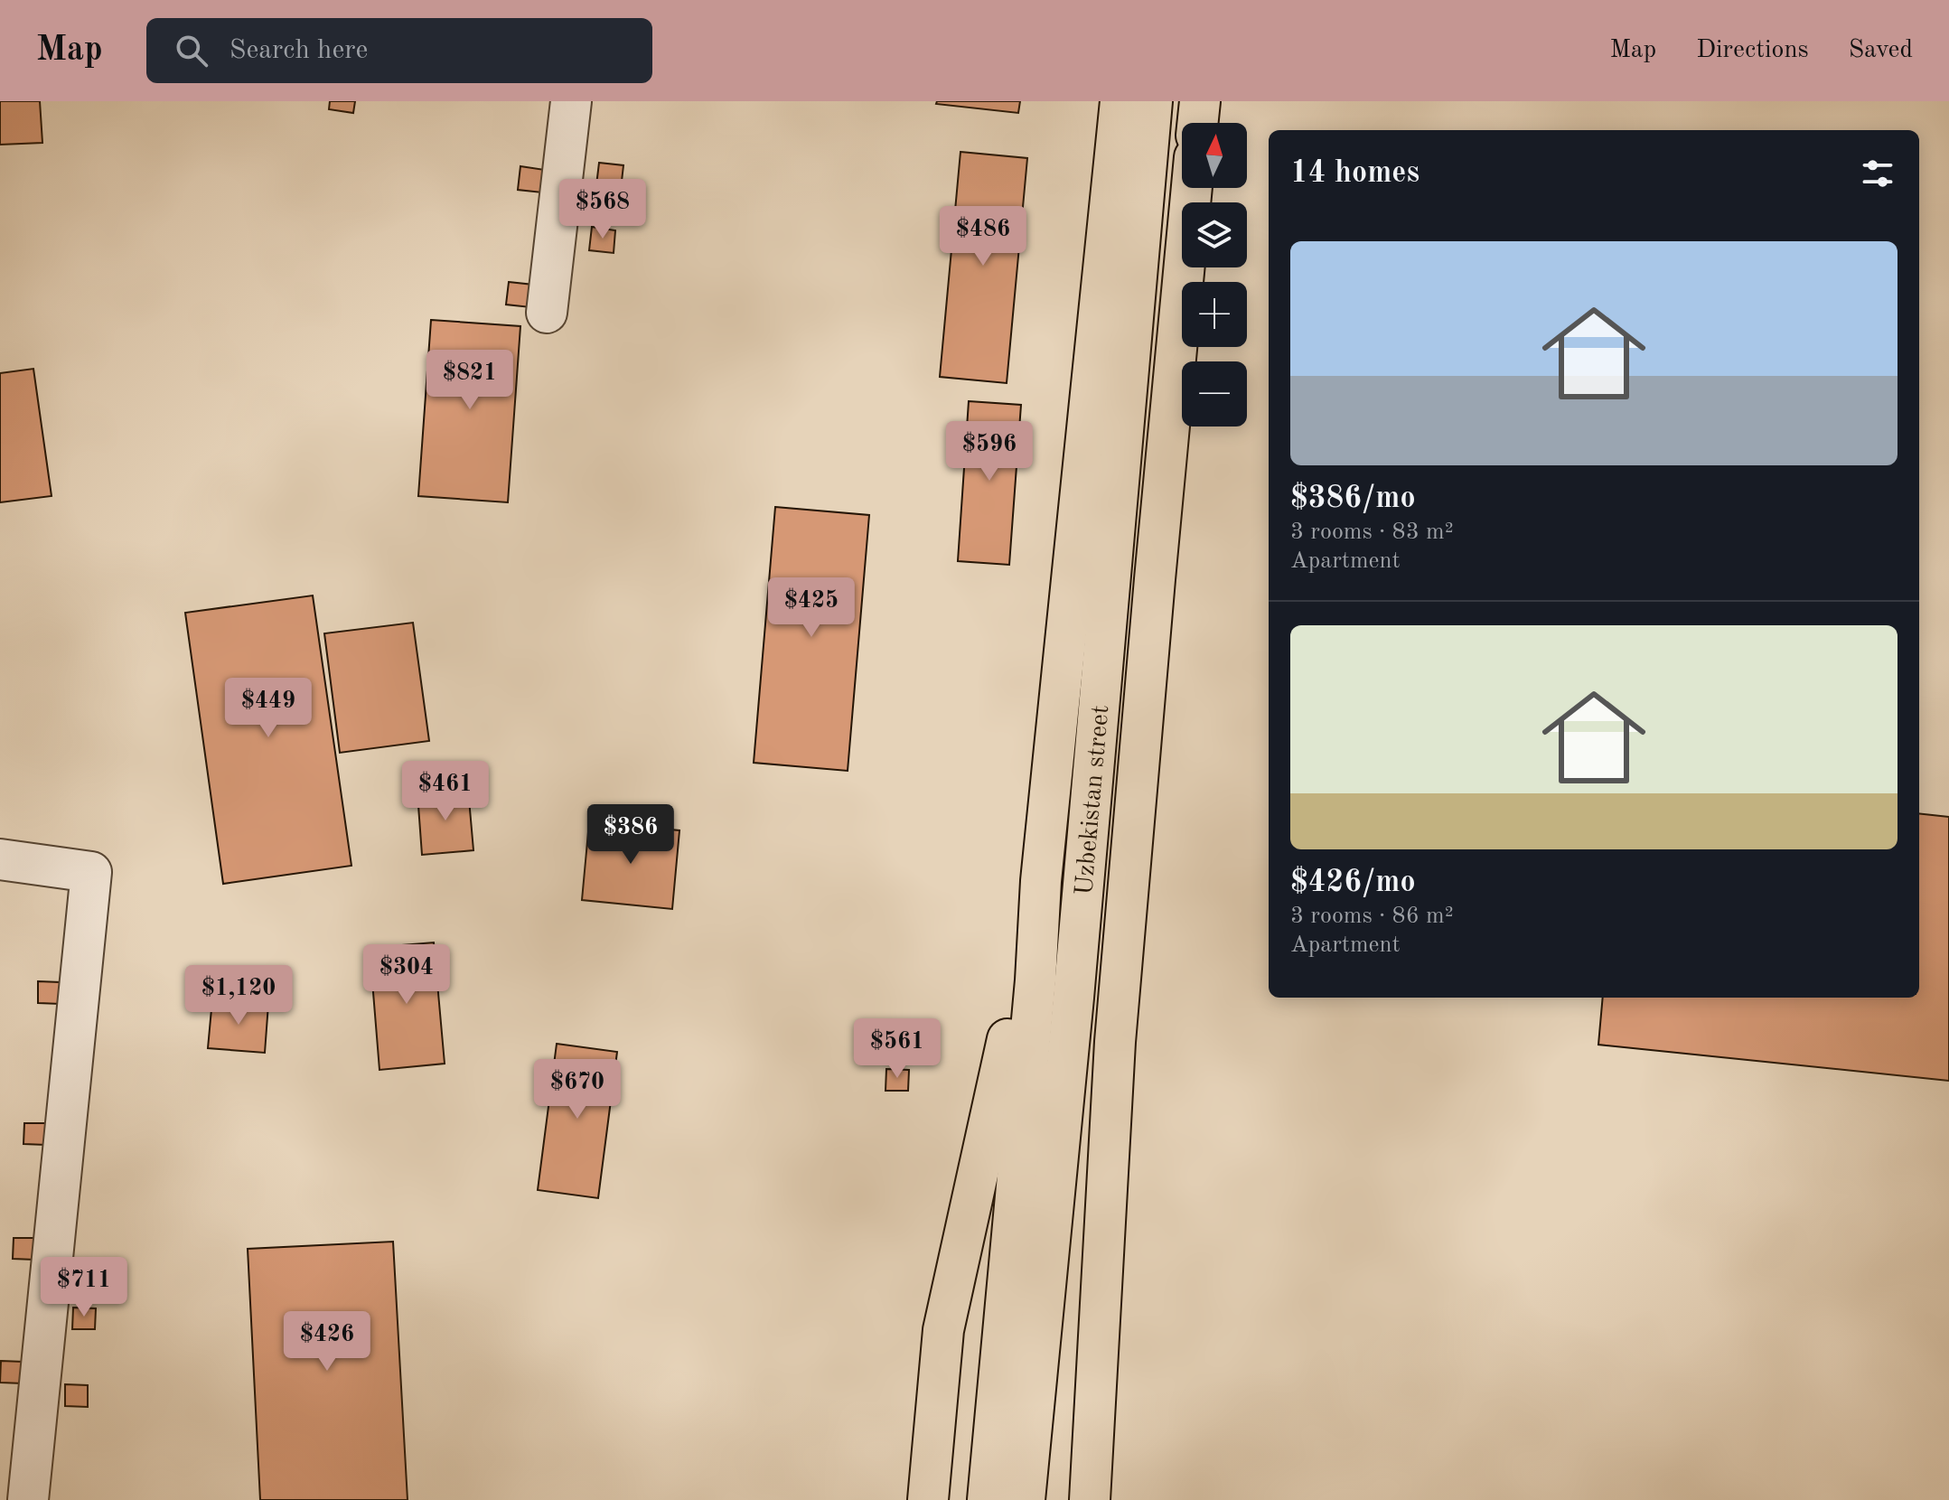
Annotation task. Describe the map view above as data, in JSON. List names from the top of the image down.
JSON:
{
  "streets": {
    "main road": ["Uzbekistan street"]
  },
  "north": "top",
  "page": {
    "header": "Map",
    "search": "Search here",
    "nav": ["Map", "Directions", "Saved"],
    "map_buttons": ["+", "−"],
    "heading": "14 homes",
    "price": [
      "$568",
      "$486",
      "$821",
      "$596",
      "$425",
      "$449",
      "$461",
      "$386",
      "$304",
      "$1,120",
      "$561",
      "$670",
      "$711",
      "$426"
    ],
    "list": [
      {
        "name": "$386/mo",
        "note": "3 rooms · 83 m² · Apartment"
      },
      {
        "name": "$426/mo",
        "note": "3 rooms · 86 m² · Apartment"
      }
    ]
  }
}
